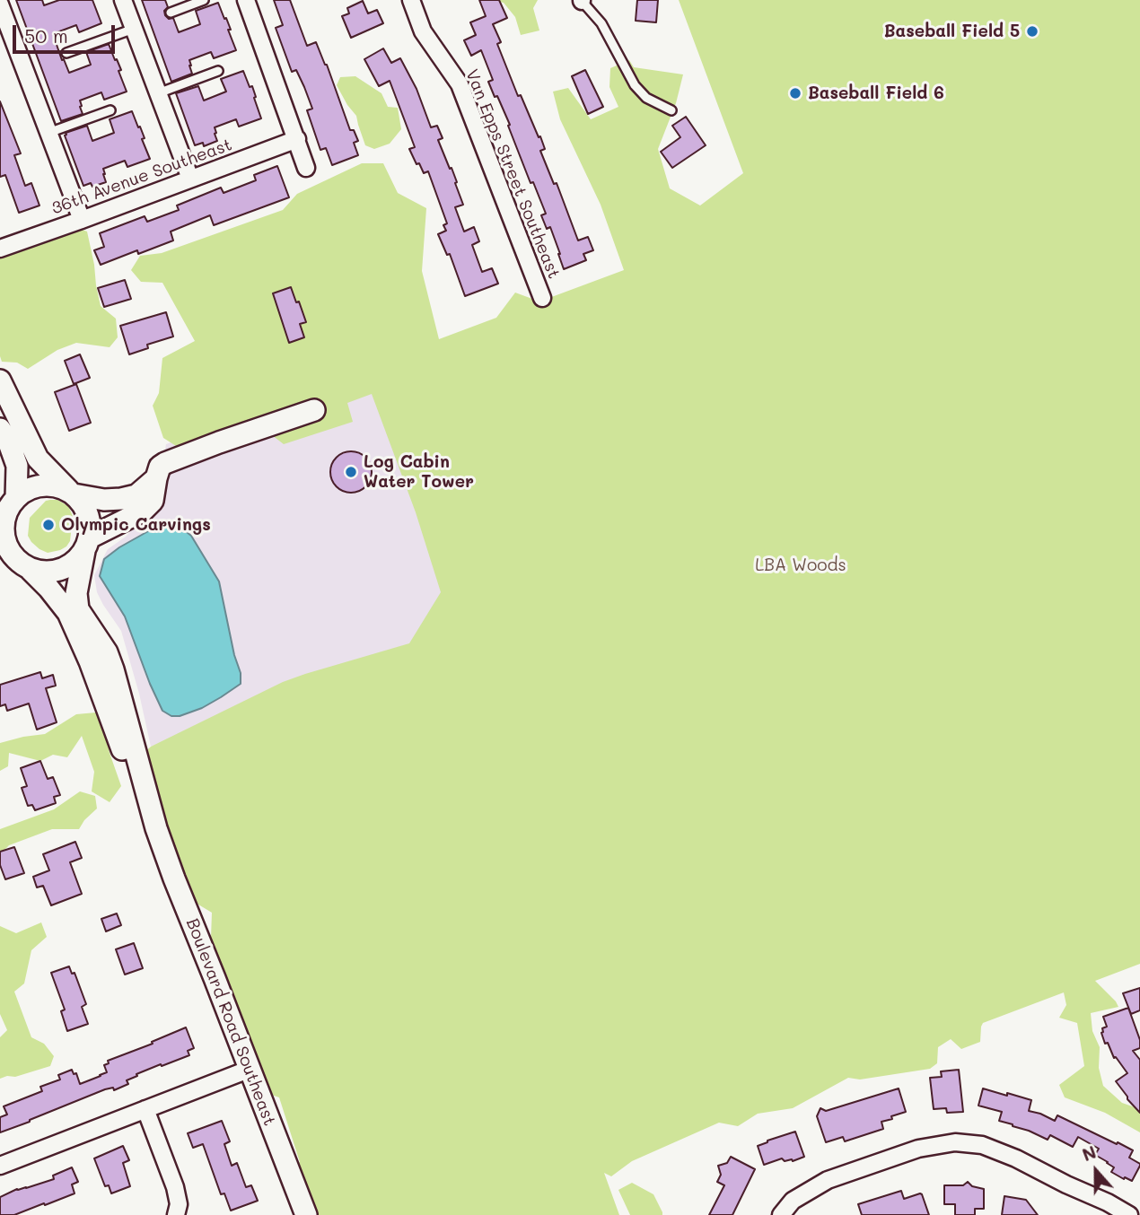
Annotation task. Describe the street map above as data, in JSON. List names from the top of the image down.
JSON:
{
  "streets": {
    "street": ["Van Epps Street Southeast", "36th Avenue Southeast", "Boulevard Road Southeast"]
  },
  "parks": ["LBA Woods"],
  "places": [
    "Baseball Field 5",
    "Baseball Field 6",
    "Log Cabin Water Tower",
    "Olympic Carvings"
  ],
  "scale_bar": "50 m",
  "north": "top"
}
